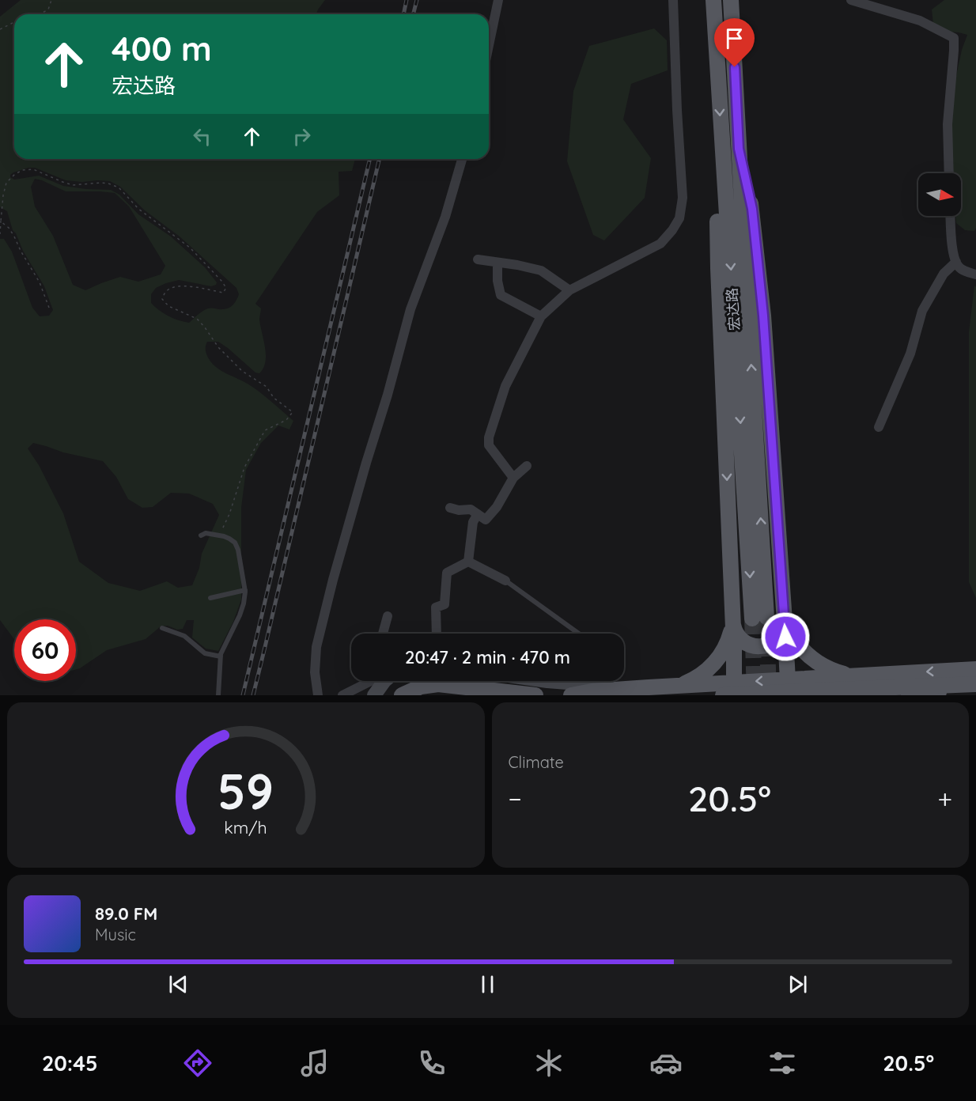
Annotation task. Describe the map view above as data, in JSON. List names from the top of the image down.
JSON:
{
  "streets": {
    "main road": ["宏达路"]
  },
  "north": "right",
  "page": {
    "turn": ["400 m", "宏达路"],
    "limit": "60",
    "trip": "20:47 · 2 min · 470 m",
    "tile": "Climate",
    "heat": ["−", "20.5°", "+"],
    "song": ["89.0 FM", "Music"],
    "tabs": ["20:45", "20.5°"],
    "gauge": ["59", "km/h"]
  }
}
